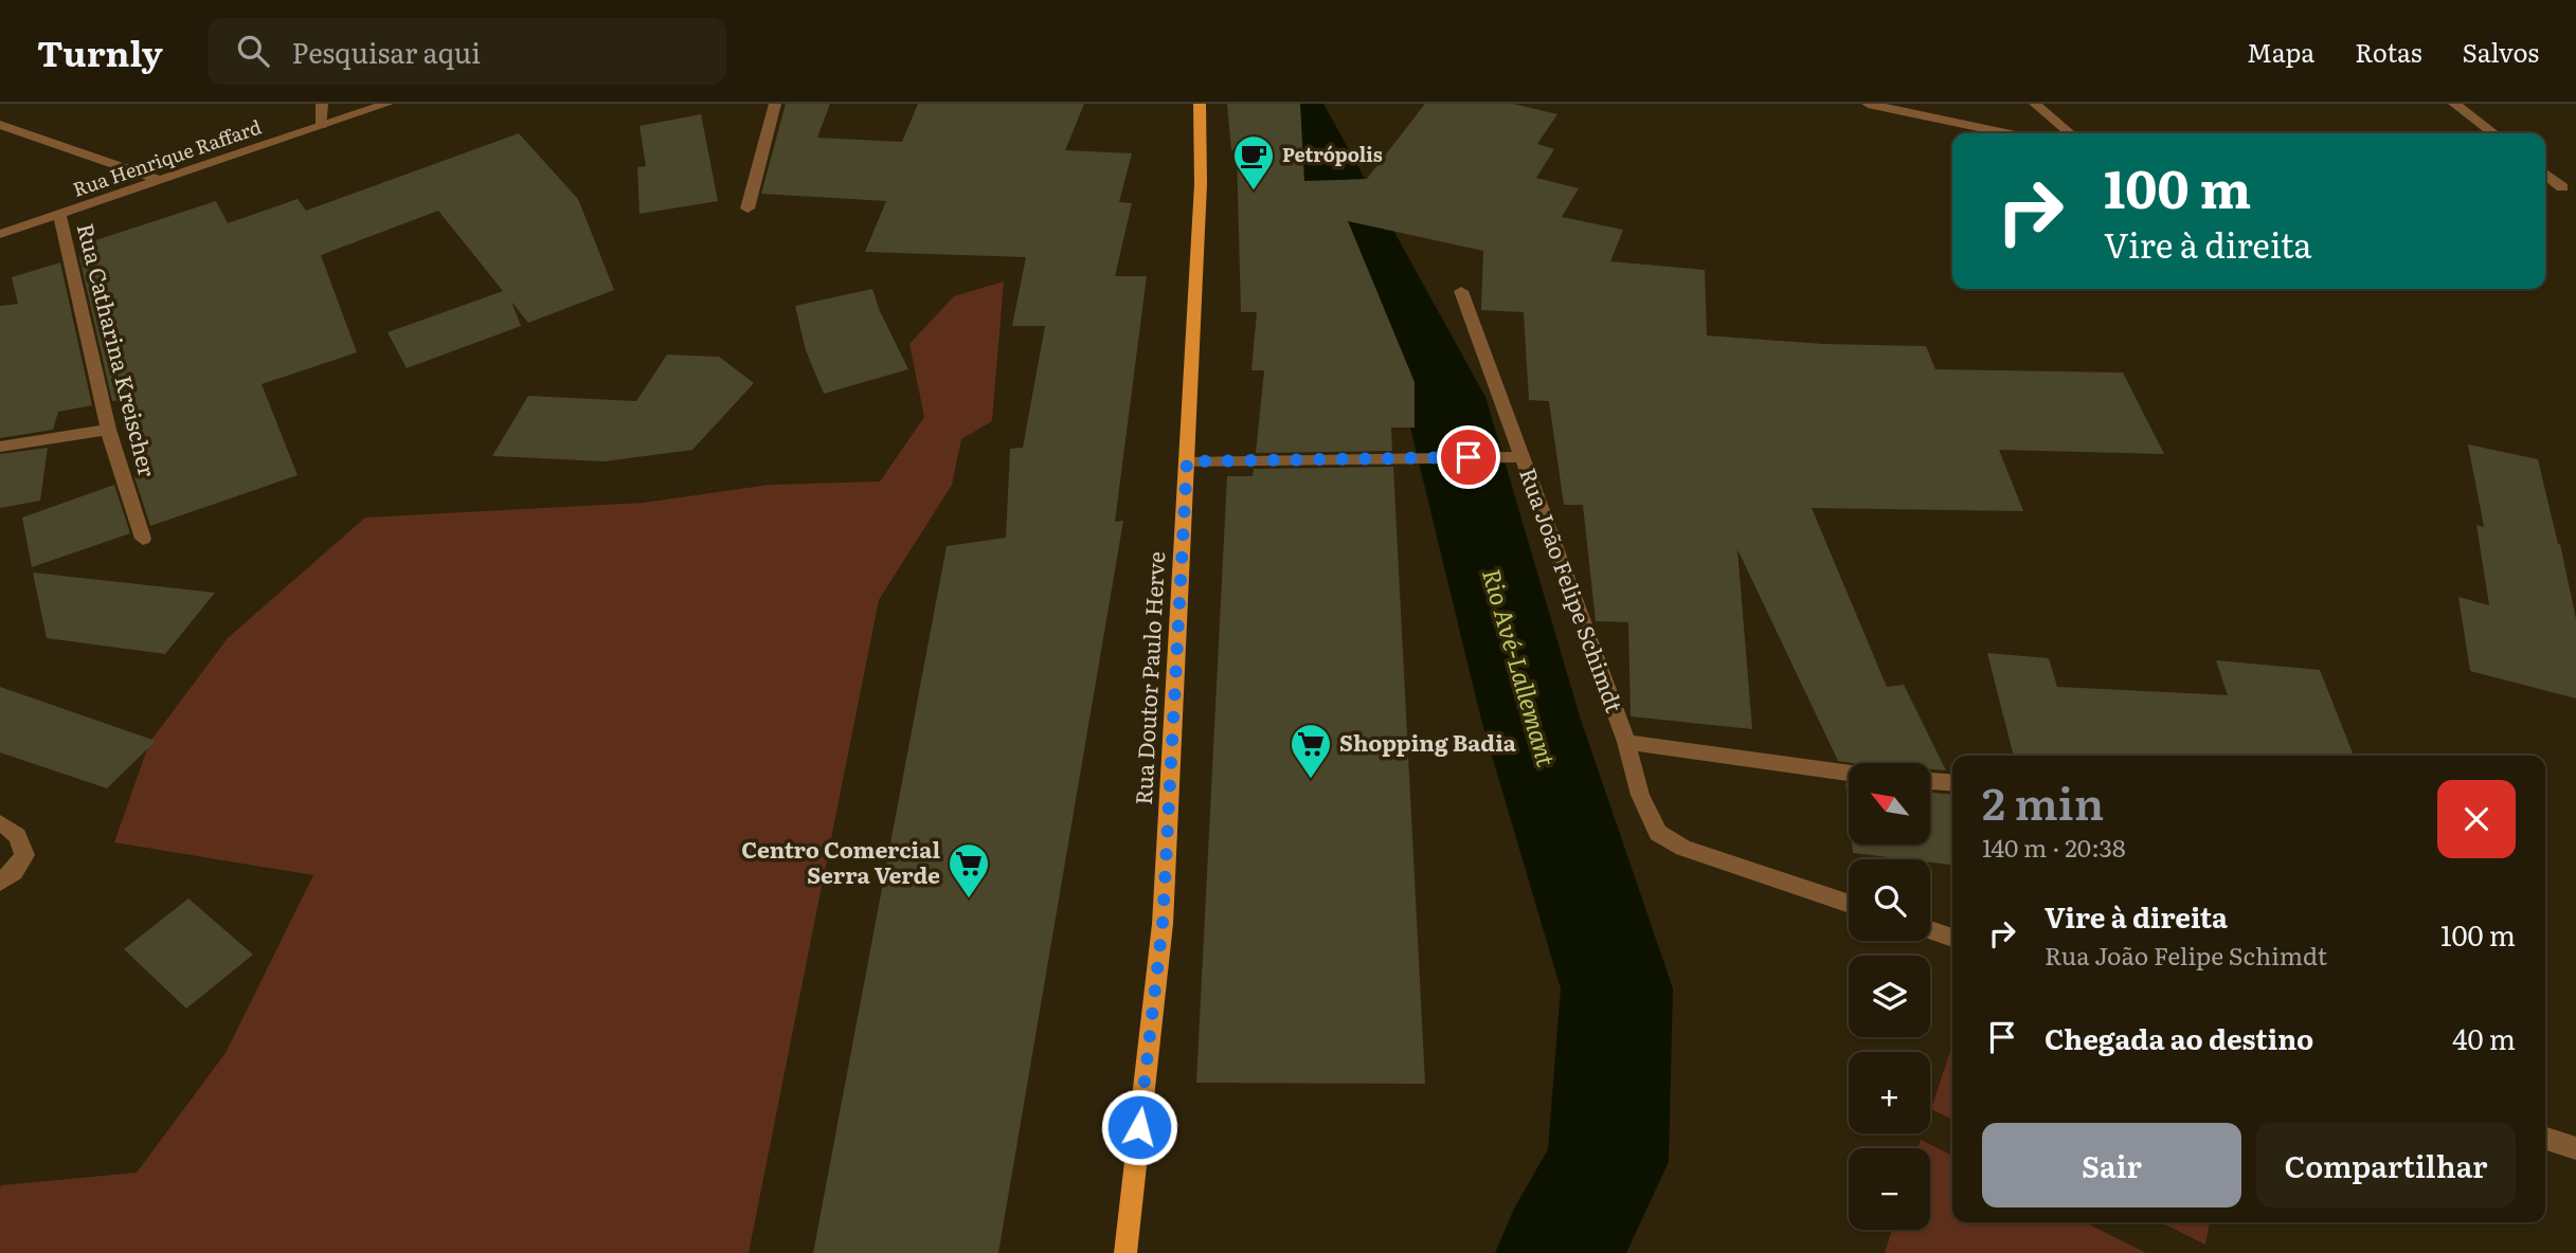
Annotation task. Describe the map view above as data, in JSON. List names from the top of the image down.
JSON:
{
  "streets": {
    "main road": ["Rua Doutor Paulo Herve"],
    "street": ["Rua Henrique Raffard", "Rua Catharina Kreischer", "Rua João Felipe Schimdt"]
  },
  "crossings": [
    ["Rua Henrique Raffard", "Rua Catharina Kreischer"],
    ["Rua João Felipe Schimdt", "Rua Doutor Paulo Herve"]
  ],
  "water": ["Rio Avé‐Lallemant"],
  "places": {
    "cafe": ["Petrópolis"],
    "supermarket": ["Shopping Badia", "Centro Comercial Serra Verde"]
  },
  "north": "top left",
  "page": {
    "header": "Turnly",
    "search": "Pesquisar aqui",
    "nav": ["Mapa", "Rotas", "Salvos"],
    "turn": ["100 m", "Vire à direita"],
    "heading": ["2 min", "140 m · 20:38"],
    "map_buttons": ["+", "−"],
    "list": [
      {
        "name": "Vire à direita",
        "note": "Rua João Felipe Schimdt",
        "value": "100 m"
      },
      {
        "name": "Chegada ao destino",
        "value": "40 m"
      }
    ],
    "buttons": ["Sair", "Compartilhar"]
  }
}
